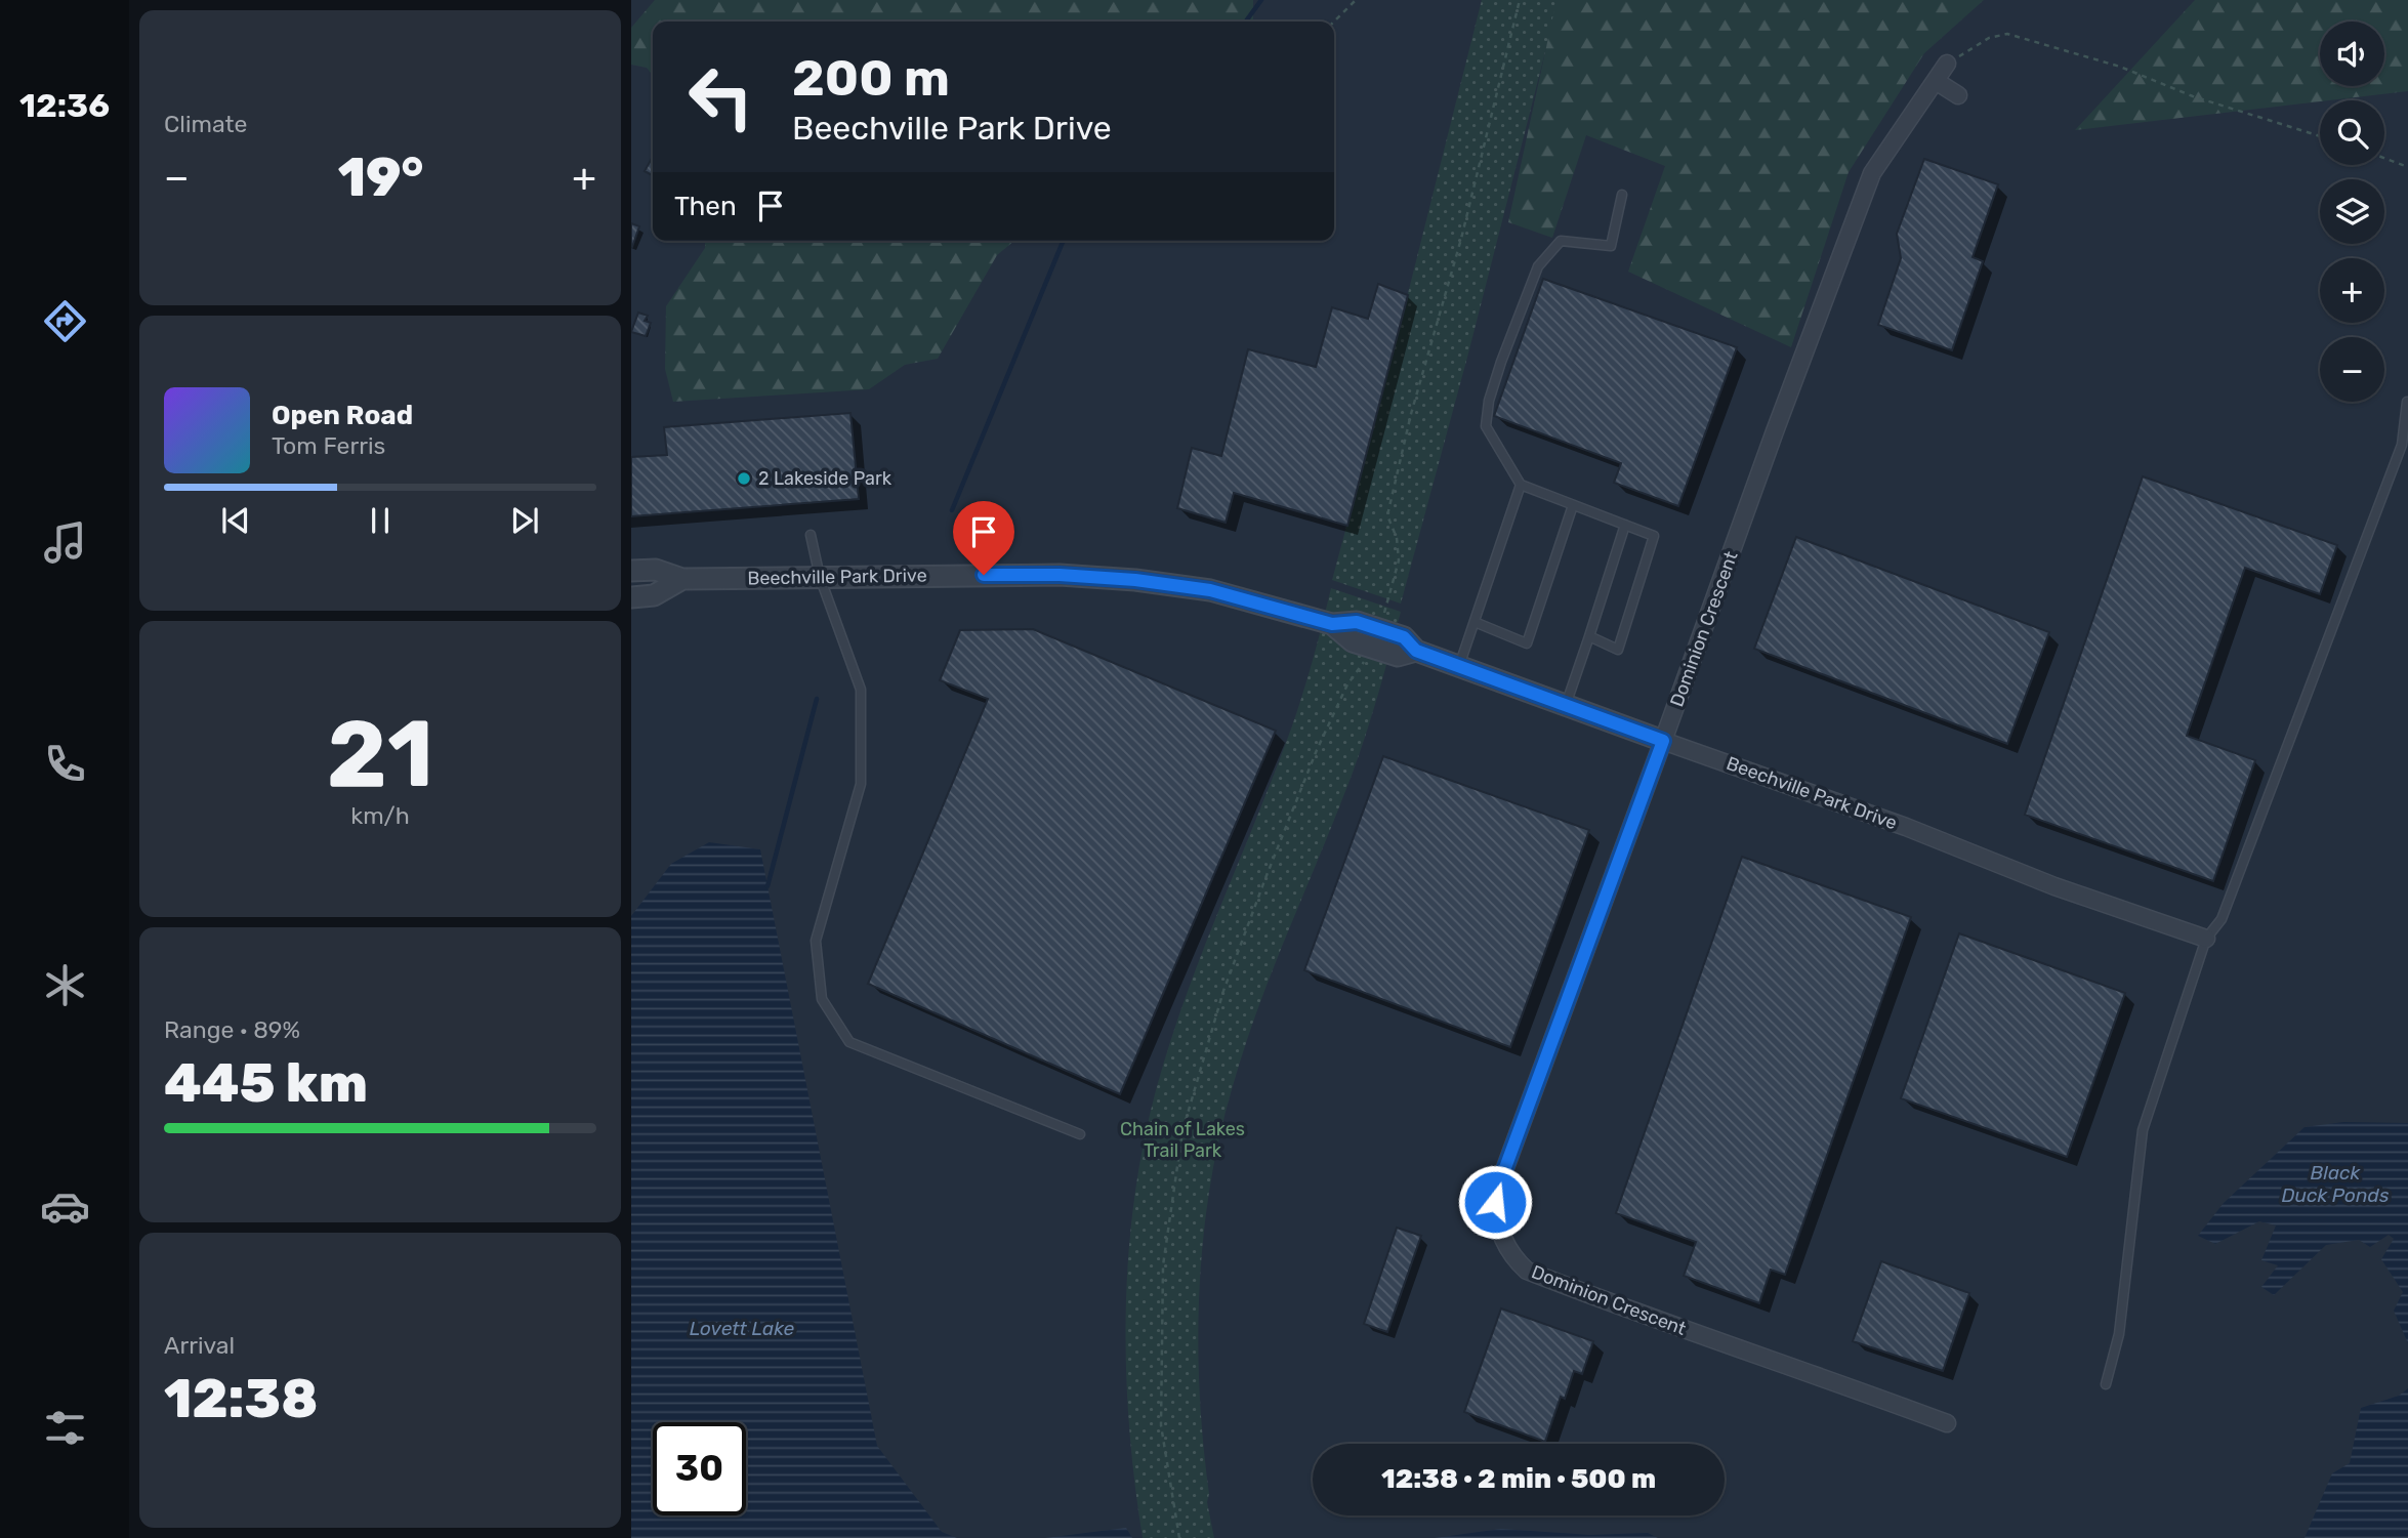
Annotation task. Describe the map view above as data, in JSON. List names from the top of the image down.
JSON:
{
  "streets": {
    "street": ["Beechville Park Drive", "Dominion Crescent"]
  },
  "crossings": [
    ["Beechville Park Drive", "Dominion Crescent"]
  ],
  "water": ["Black Duck Ponds", "Lovett Lake"],
  "parks": ["Chain of Lakes Trail Park"],
  "places": ["2 Lakeside Park"],
  "page": {
    "tabs": "12:36",
    "tile": [
      "Climate",
      ["21", "km/h"],
      ["Range · 89%", "445 km"],
      ["Arrival", "12:38"]
    ],
    "map_buttons": ["+", "−"],
    "turn": ["200 m", "Beechville Park Drive"],
    "heat": ["−", "19°", "+"],
    "then": "Then",
    "song": ["Open Road", "Tom Ferris"],
    "limit": "30",
    "trip": "12:38 · 2 min · 500 m"
  }
}
